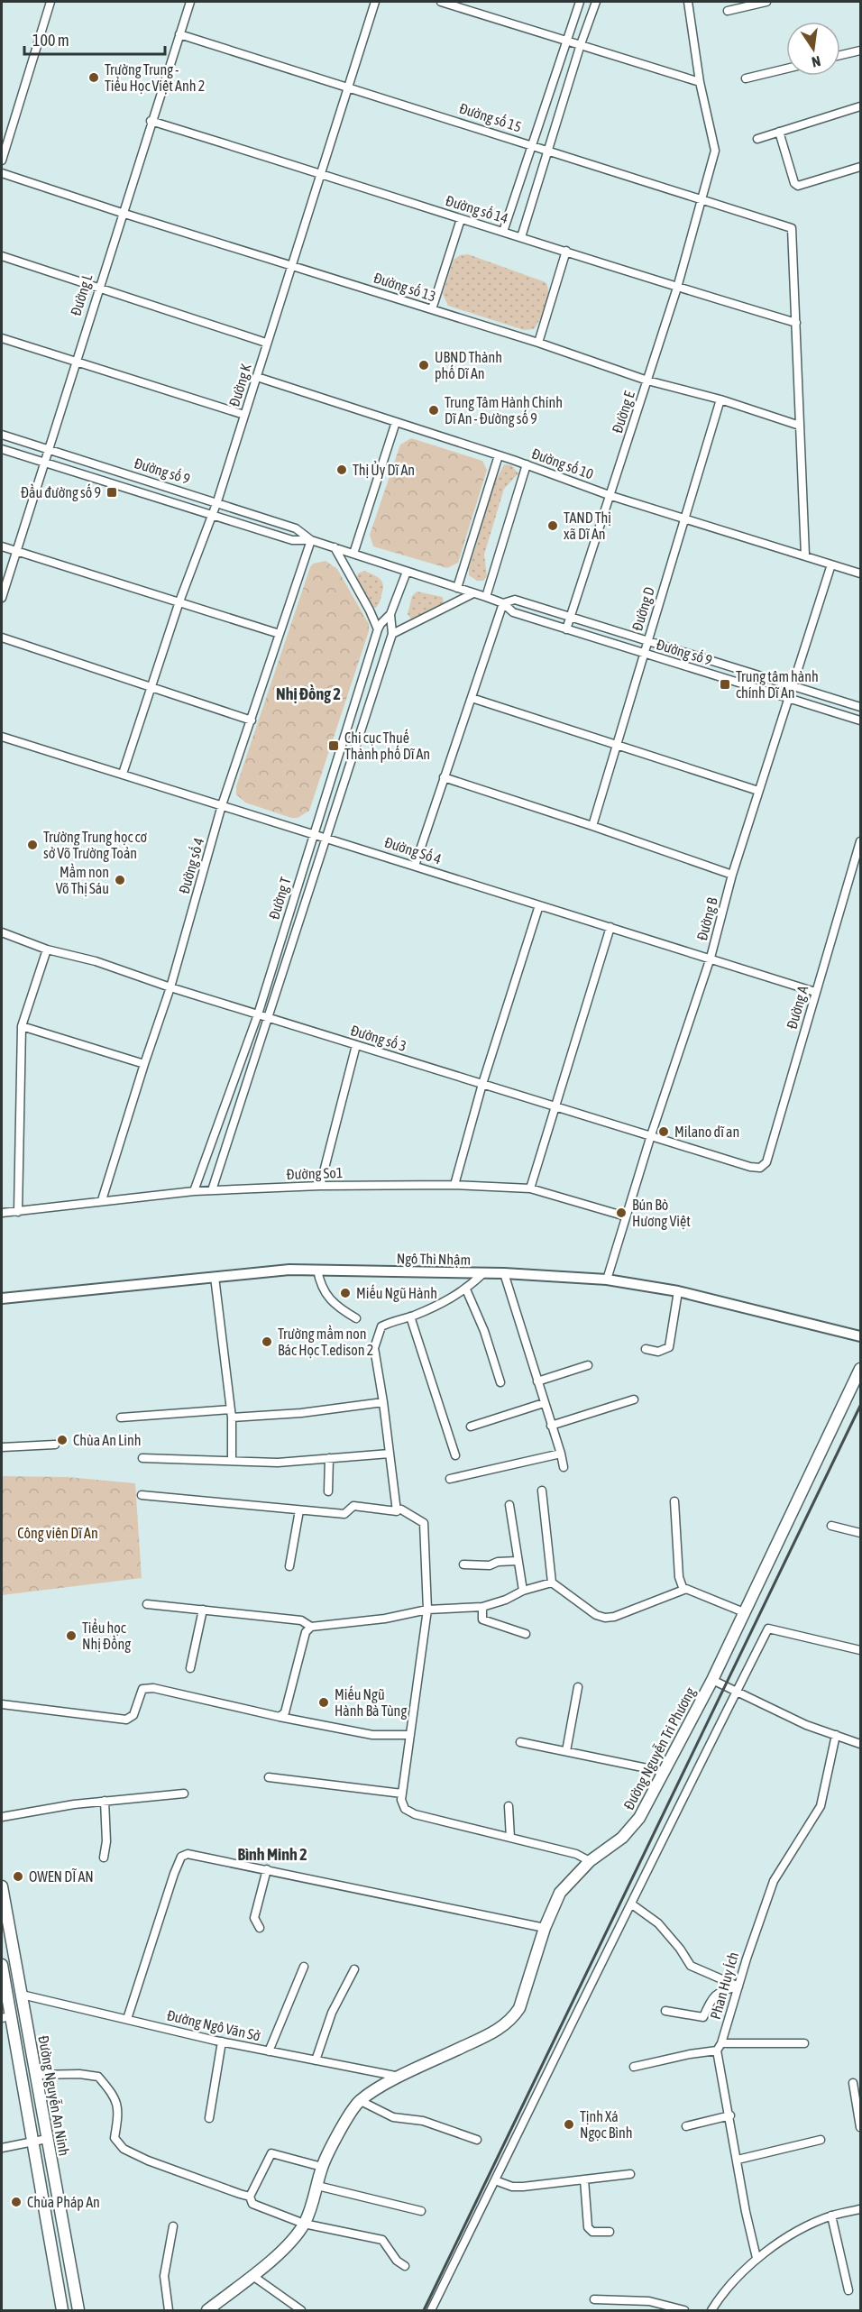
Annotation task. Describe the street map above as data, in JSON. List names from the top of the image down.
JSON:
{
  "streets": {
    "main road": ["Đường Nguyễn Tri Phương", "Đường Nguyễn An Ninh"],
    "street": [
      "Đường số 15",
      "Đường số 14",
      "Đường số 13",
      "Đường L",
      "Đường K",
      "Đường E",
      "Đường số 10",
      "Đường số 9",
      "Đường D",
      "Đường Số 4",
      "Đường số 4",
      "Đường T",
      "Đường B",
      "Đường A",
      "Đường số 3",
      "Đường So1",
      "Ngô Thì Nhậm",
      "Phan Huy Ích",
      "Đường Ngô Văn Sở"
    ]
  },
  "crossings": [
    ["Đường số 15", "Đường số 14"],
    ["Đường số 15", "Đường L"],
    ["Đường số 15", "Đường K"],
    ["Đường số 15", "Đường E"],
    ["Đường số 14", "Đường L"],
    ["Đường số 14", "Đường K"],
    ["Đường số 14", "Đường E"],
    ["Đường số 13", "Đường L"],
    ["Đường số 13", "Đường K"],
    ["Đường số 13", "Đường E"],
    ["Đường số 13", "Đường D"],
    ["Đường L", "Đường số 9"],
    ["Đường K", "Đường số 10"],
    ["Đường K", "Đường số 9"],
    ["Đường K", "Đường Số 4"],
    ["Đường E", "Đường số 10"],
    ["Đường E", "Đường số 9"],
    ["Đường số 10", "Đường D"],
    ["Đường số 10", "Đường B"],
    ["Đường số 9", "Đường D"],
    ["Đường số 9", "Đường số 4"],
    ["Đường số 9", "Đường T"],
    ["Đường số 9", "Đường B"],
    ["Đường Số 4", "Đường số 4"],
    ["Đường Số 4", "Đường T"],
    ["Đường Số 4", "Đường B"],
    ["Đường Số 4", "Đường A"],
    ["Đường số 4", "Đường số 3"],
    ["Đường số 4", "Đường So1"],
    ["Đường T", "Đường số 3"],
    ["Đường T", "Đường So1"],
    ["Đường B", "Đường số 3"],
    ["Đường B", "Đường So1"],
    ["Đường B", "Ngô Thì Nhậm"],
    ["Đường A", "Đường số 3"],
    ["Đường Nguyễn Tri Phương", "Đường Ngô Văn Sở"],
    ["Đường Ngô Văn Sở", "Đường Nguyễn An Ninh"]
  ],
  "districts": ["Nhị Đồng 2", "Bình Minh 2"],
  "parks": ["Công viên Dĩ An"],
  "places": {
    "other": [
      "Trường Trung - Tiểu Học Việt Anh 2",
      "UBND Thành phố Dĩ An",
      "Trung Tâm Hành Chính Dĩ An - Đường số 9",
      "Thị Ủy Dĩ An",
      "TAND Thị xã Dĩ An",
      "Trường Trung học cơ sở Võ Trường Toản",
      "Mầm non Võ Thị Sáu",
      "Milano dĩ an",
      "Bún Bò Hương Việt",
      "Miếu Ngũ Hành",
      "Trường mầm non Bác Học T.edison 2",
      "Chùa An Linh",
      "Tiểu học Nhị Đồng",
      "Miếu Ngũ Hành Bà Tùng",
      "OWEN DĨ AN",
      "Tịnh Xá Ngọc Bình",
      "Chùa Pháp An"
    ],
    "transit": ["Đầu đường số 9", "Trung tâm hành chính Dĩ An", "Chi cục Thuế Thành phố Dĩ An"]
  },
  "scale_bar": "100 m",
  "north": "bottom"
}
